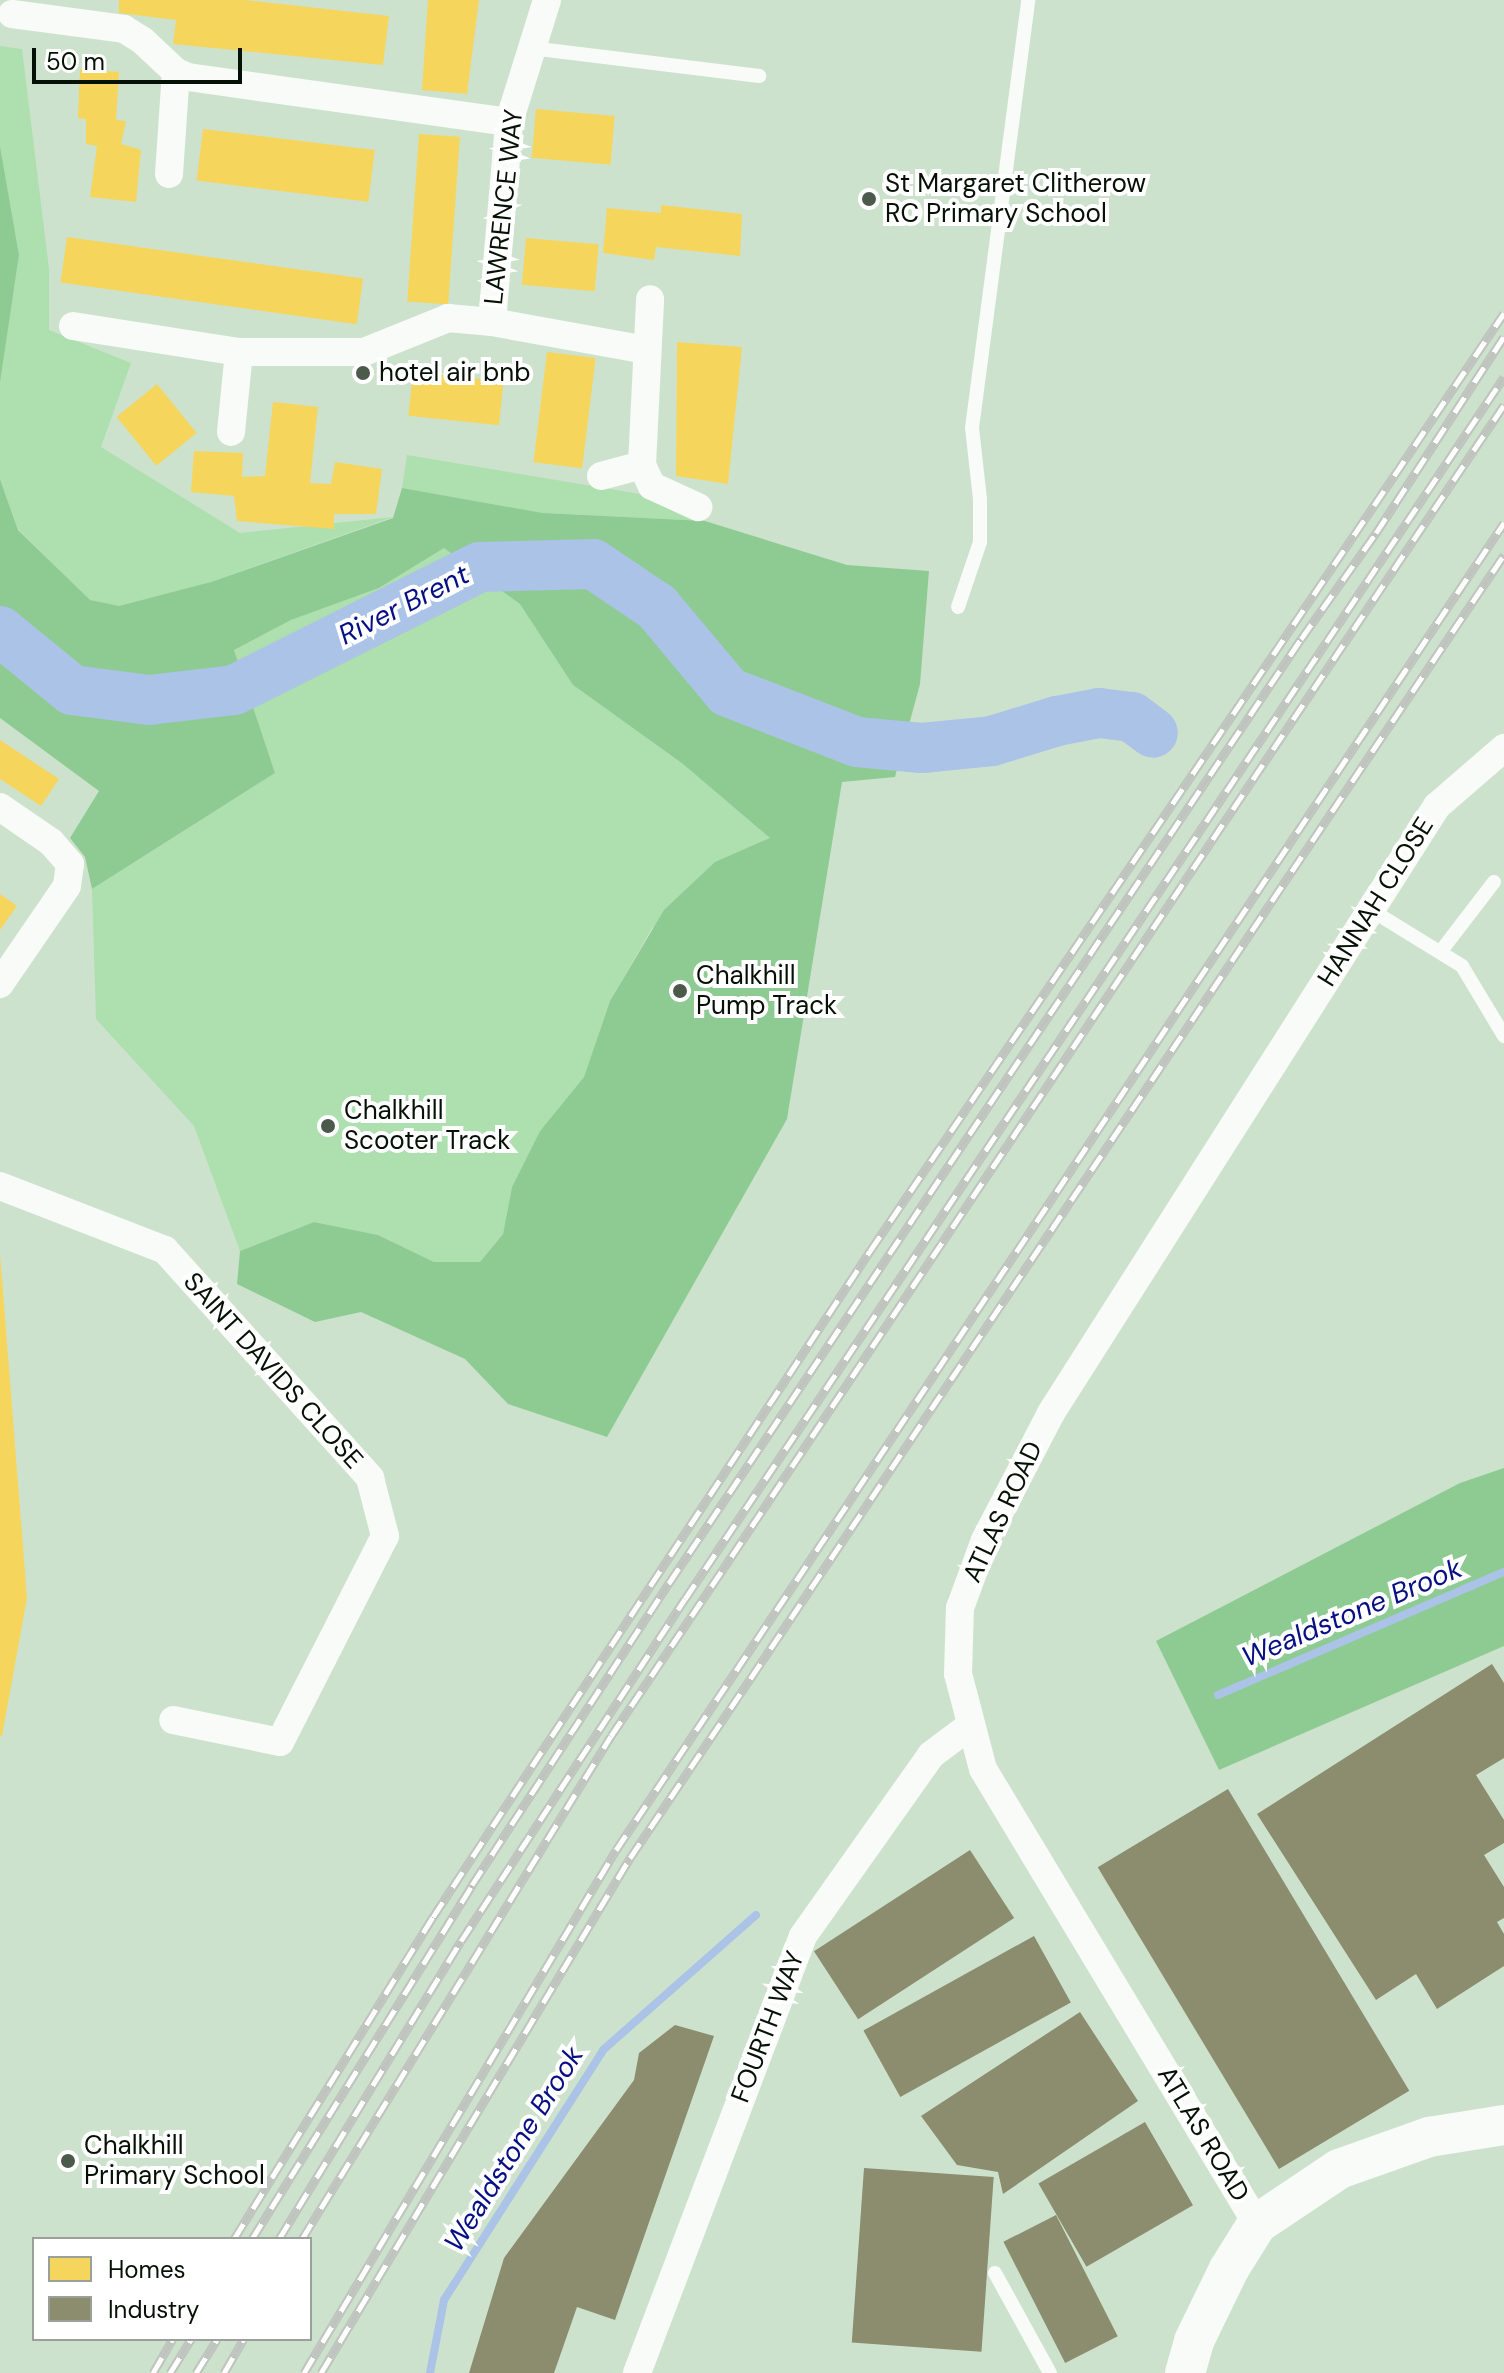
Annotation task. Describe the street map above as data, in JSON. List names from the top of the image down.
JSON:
{
  "streets": {
    "street": [
      "LAWRENCE WAY",
      "HANNAH CLOSE",
      "SAINT DAVIDS CLOSE",
      "ATLAS ROAD",
      "FOURTH WAY"
    ]
  },
  "crossings": [
    ["HANNAH CLOSE", "ATLAS ROAD"],
    ["ATLAS ROAD", "FOURTH WAY"]
  ],
  "water": ["River Brent", "Wealdstone Brook"],
  "places": [
    "St Margaret Clitherow RC Primary School",
    "hotel air bnb",
    "Chalkhill Pump Track",
    "Chalkhill Scooter Track",
    "Chalkhill Primary School"
  ],
  "legend": ["Homes", "Industry"],
  "scale_bar": "50 m"
}
